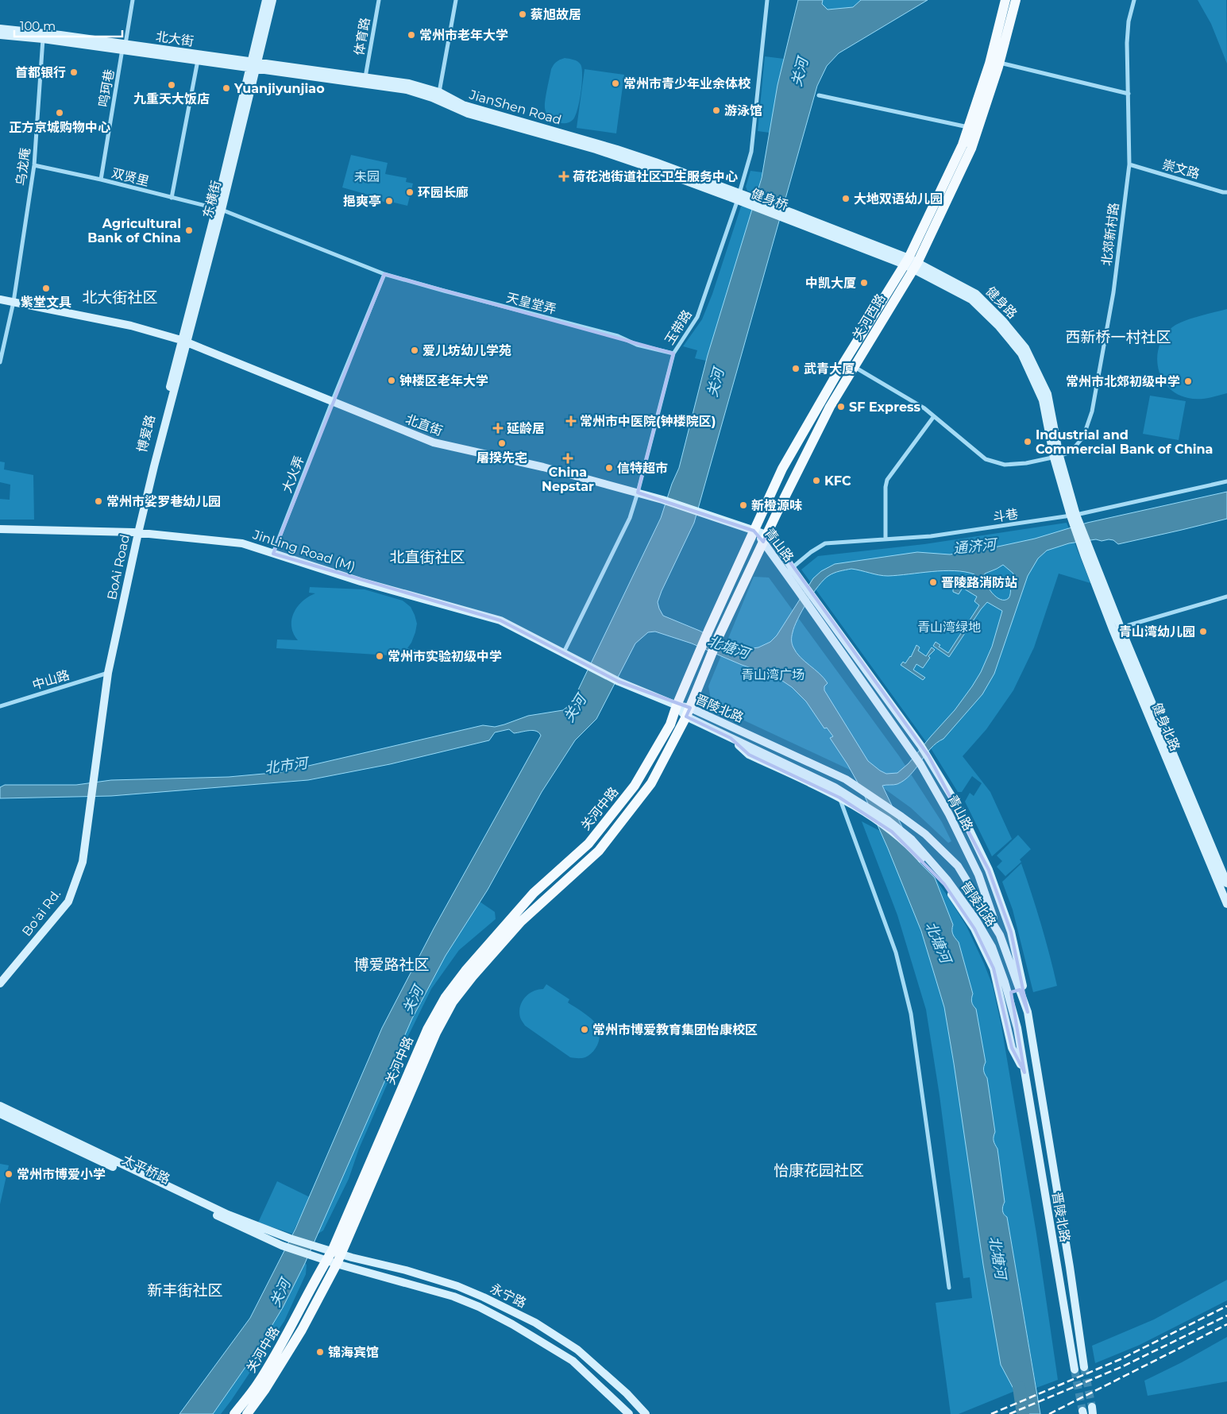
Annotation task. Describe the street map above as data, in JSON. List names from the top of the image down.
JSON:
{
  "streets": {
    "main road": [
      "北大街",
      "JianShen Road",
      "东横街",
      "健身桥",
      "健身路",
      "关河西路",
      "北直街",
      "博爱路",
      "青山路",
      "JinLing Road (M)",
      "BoAi Road",
      "晋陵北路",
      "健身北路",
      "关河中路",
      "Bo'ai Rd.",
      "太平桥路",
      "永宁路"
    ],
    "street": [
      "体育路",
      "鸣珂巷",
      "乌龙庵",
      "崇文路",
      "双贤里",
      "北郊新村路",
      "天皇堂弄",
      "玉带路",
      "大火弄",
      "斗巷",
      "中山路"
    ]
  },
  "crossings": [
    ["体育路", "JianShen Road"],
    ["北大街", "鸣珂巷"],
    ["北大街", "JianShen Road"],
    ["北大街", "乌龙庵"],
    ["北大街", "东横街"],
    ["鸣珂巷", "双贤里"],
    ["JianShen Road", "东横街"],
    ["JianShen Road", "健身桥"],
    ["JianShen Road", "玉带路"],
    ["乌龙庵", "双贤里"],
    ["乌龙庵", "北直街"],
    ["崇文路", "北郊新村路"],
    ["双贤里", "东横街"],
    ["双贤里", "天皇堂弄"],
    ["东横街", "天皇堂弄"],
    ["东横街", "北直街"],
    ["东横街", "博爱路"],
    ["健身桥", "健身路"],
    ["健身桥", "玉带路"],
    ["北郊新村路", "健身路"],
    ["北郊新村路", "关河西路"],
    ["健身路", "关河西路"],
    ["健身路", "斗巷"],
    ["健身路", "健身北路"],
    ["天皇堂弄", "玉带路"],
    ["关河西路", "北直街"],
    ["关河西路", "青山路"],
    ["关河西路", "关河中路"],
    ["玉带路", "北直街"],
    ["玉带路", "JinLing Road (M)"],
    ["北直街", "博爱路"],
    ["北直街", "大火弄"],
    ["北直街", "青山路"],
    ["博爱路", "JinLing Road (M)"],
    ["博爱路", "BoAi Road"],
    ["大火弄", "JinLing Road (M)"],
    ["斗巷", "青山路"],
    ["青山路", "晋陵北路"],
    ["JinLing Road (M)", "BoAi Road"],
    ["JinLing Road (M)", "晋陵北路"],
    ["JinLing Road (M)", "关河中路"],
    ["BoAi Road", "中山路"],
    ["BoAi Road", "Bo'ai Rd."],
    ["晋陵北路", "关河中路"],
    ["关河中路", "太平桥路"],
    ["关河中路", "永宁路"],
    ["太平桥路", "永宁路"]
  ],
  "districts": [
    "北大街社区",
    "西新桥一村社区",
    "北直街社区",
    "博爱路社区",
    "怡康花园社区",
    "新丰街社区"
  ],
  "water": [
    "关河",
    "通济河",
    "北塘河",
    "北市河"
  ],
  "parks": ["未园", "青山湾绿地", "青山湾广场"],
  "places": {
    "other": [
      "蔡旭故居",
      "常州市老年大学",
      "首都银行",
      "常州市青少年业余体校",
      "九重天大饭店",
      "Yuanjiyunjiao",
      "游泳馆",
      "正方京城购物中心",
      "环园长廊",
      "大地双语幼儿园",
      "挹爽亭",
      "Agricultural Bank of China",
      "中凯大厦",
      "紫堂文具",
      "爱儿坊幼儿学苑",
      "武青大厦",
      "钟楼区老年大学",
      "常州市北郊初级中学",
      "SF Express",
      "Industrial and Commercial Bank of China",
      "屠揆先宅",
      "信特超市",
      "KFC",
      "常州市娑罗巷幼儿园",
      "新橙源味",
      "晋陵路消防站",
      "青山湾幼儿园",
      "常州市实验初级中学",
      "常州市博爱教育集团怡康校区",
      "常州市博爱小学",
      "锦海宾馆"
    ],
    "health": [
      "荷花池街道社区卫生服务中心",
      "常州市中医院(钟楼院区)",
      "延龄居",
      "China Nepstar"
    ]
  },
  "scale_bar": "100 m"
}
